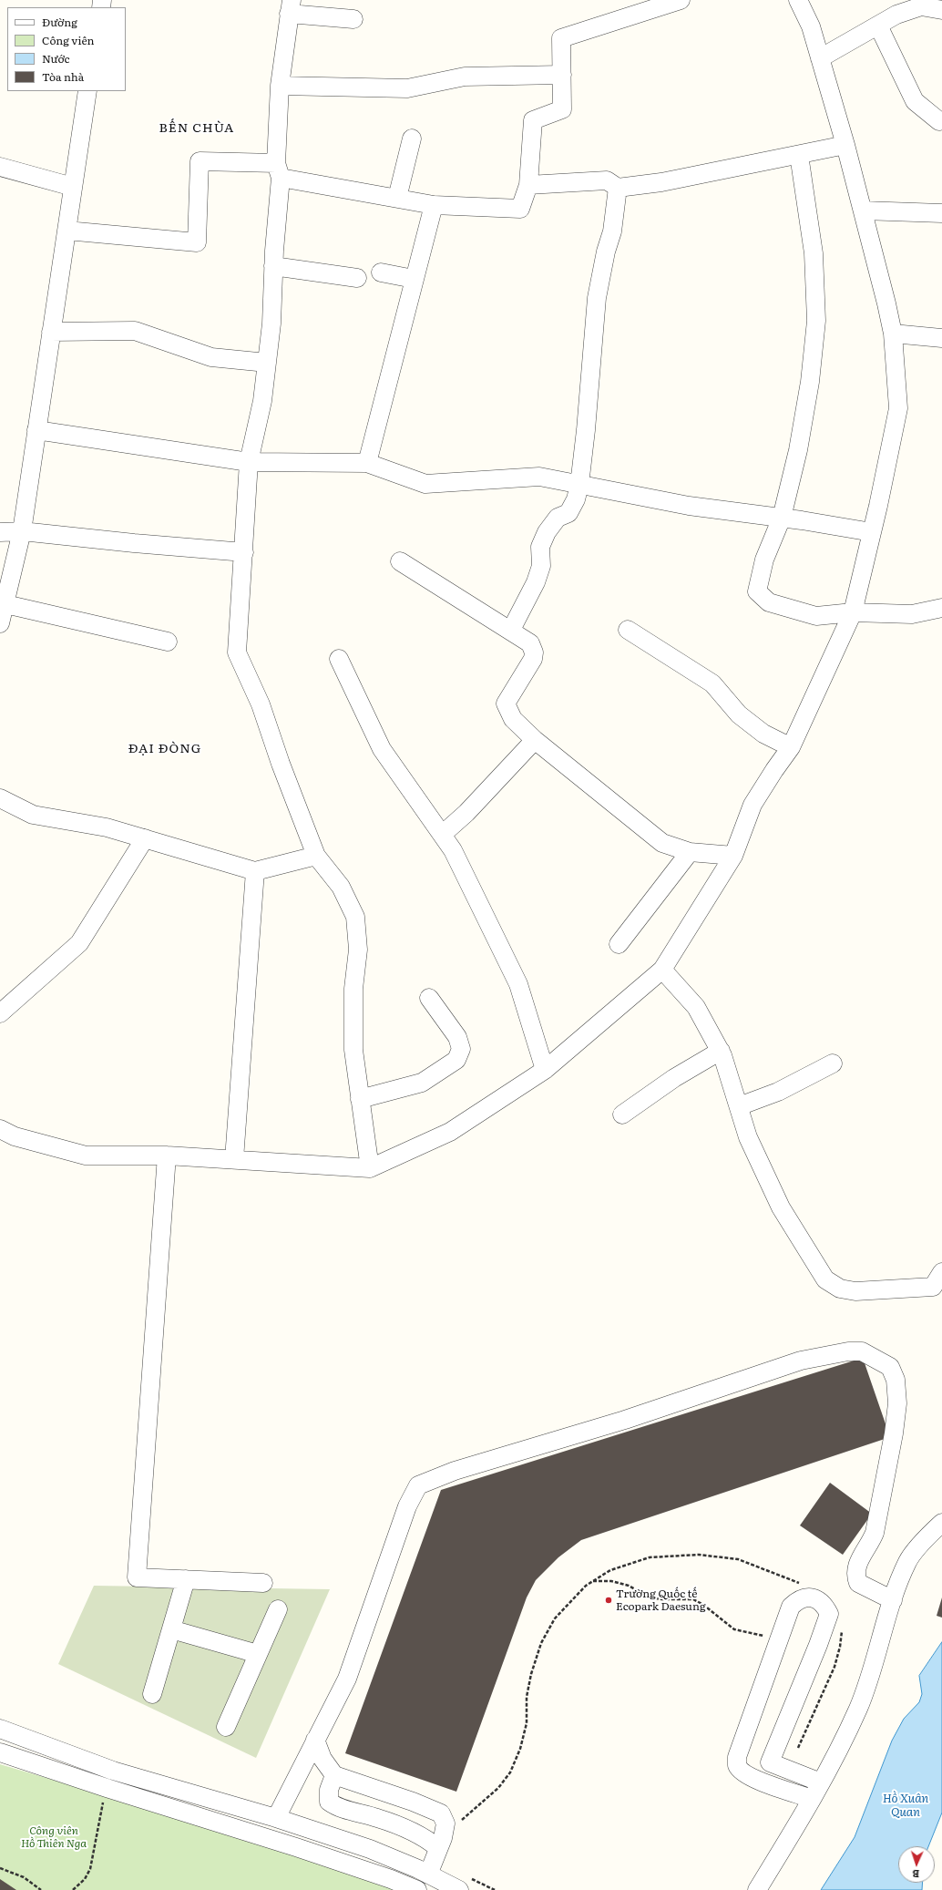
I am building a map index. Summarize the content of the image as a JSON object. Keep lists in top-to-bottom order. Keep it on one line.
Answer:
{"districts":["BẾN CHÙA","ĐẠI ĐÒNG"],"water":["Hồ Xuân Quan"],"parks":["Công viên Hồ Thiên Nga"],"places":["Trường Quốc tế Ecopark Daesung"],"legend":["Đường","Công viên","Nước","Tòa nhà"],"north":"bottom"}
